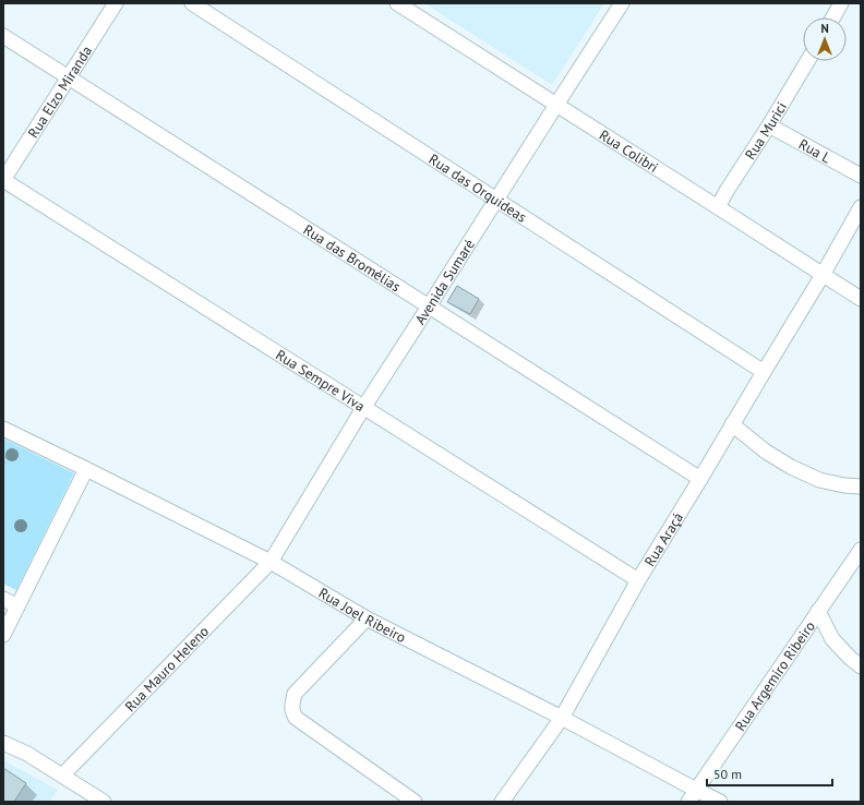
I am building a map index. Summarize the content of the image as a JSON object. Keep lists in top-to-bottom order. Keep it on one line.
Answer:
{"streets":{"street":["Rua Elzo Miranda","Rua Murici","Rua Colibri","Rua L","Rua das Orquídeas","Rua das Bromélias","Avenida Sumaré","Rua Sempre Viva","Rua Araçá","Rua Joel Ribeiro","Rua Mauro Heleno","Rua Argemiro Ribeiro"]},"crossings":[["Rua Elzo Miranda","Rua das Bromélias"],["Rua Elzo Miranda","Rua Sempre Viva"],["Rua Murici","Rua Colibri"],["Rua Murici","Rua L"],["Rua Colibri","Avenida Sumaré"],["Rua Colibri","Rua Araçá"],["Rua das Orquídeas","Avenida Sumaré"],["Rua das Orquídeas","Rua Araçá"],["Rua das Bromélias","Avenida Sumaré"],["Rua das Bromélias","Rua Araçá"],["Avenida Sumaré","Rua Sempre Viva"],["Avenida Sumaré","Rua Joel Ribeiro"],["Avenida Sumaré","Rua Mauro Heleno"],["Rua Sempre Viva","Rua Araçá"],["Rua Araçá","Rua Joel Ribeiro"],["Rua Joel Ribeiro","Rua Mauro Heleno"],["Rua Joel Ribeiro","Rua Argemiro Ribeiro"]],"scale_bar":"50 m","north":"top"}
